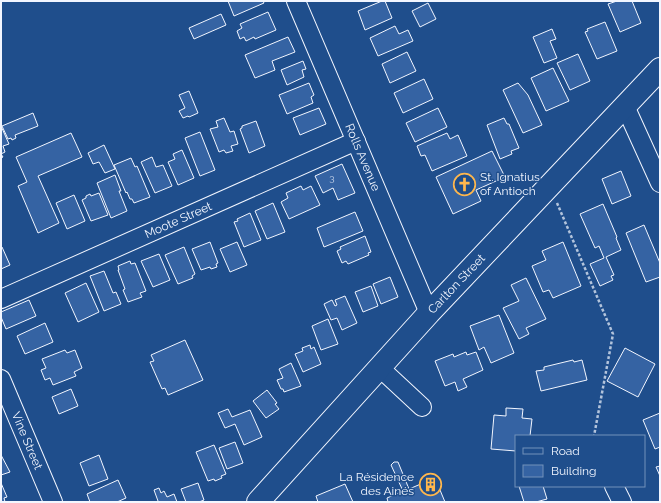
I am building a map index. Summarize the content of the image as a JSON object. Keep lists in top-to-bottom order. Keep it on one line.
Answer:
{"streets":{"main road":["Carlton Street"],"street":["Rolls Avenue","Moote Street","Vine Street"]},"crossings":[["Rolls Avenue","Moote Street"],["Rolls Avenue","Carlton Street"]],"places":{"church":["St. Ignatius of Antioch"],"building":["La Résidence des Ainés"]},"house_numbers":["3"],"legend":["Road","Building"]}
